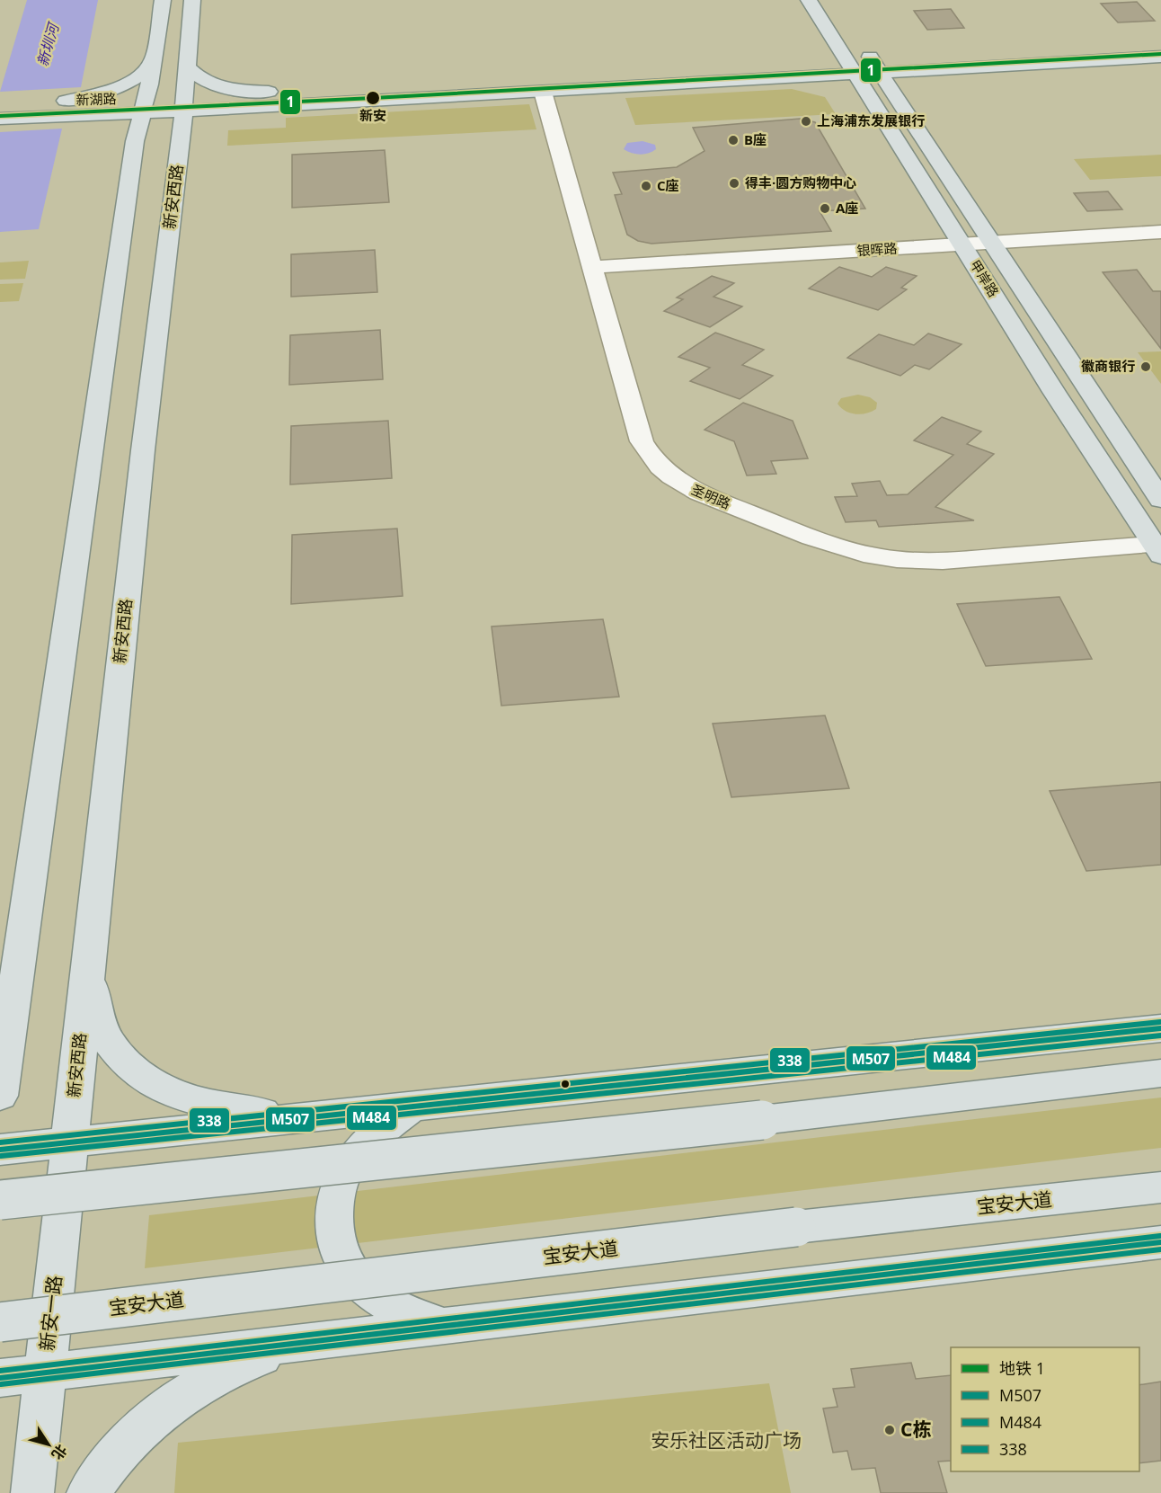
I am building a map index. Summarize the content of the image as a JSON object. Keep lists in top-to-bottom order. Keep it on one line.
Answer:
{"streets":{"main road":["新湖路","新安西路","甲岸路","宝安大道","新安一路"],"street":["银晖路","圣明路"]},"crossings":[["新湖路","新安西路"],["新湖路","甲岸路"],["新湖路","圣明路"],["新安西路","新安一路"],["银晖路","甲岸路"],["银晖路","圣明路"],["甲岸路","圣明路"]],"water":["新圳河"],"parks":["安乐社区活动广场"],"places":["新安","上海浦东发展银行","B座","得丰·圆方购物中心","C座","A座","徽商银行","C栋"],"lines":["metro line 1","transit line 338","transit line M507","transit line M484"],"legend":["地铁 1","M507","M484","338"],"north":"bottom right"}
